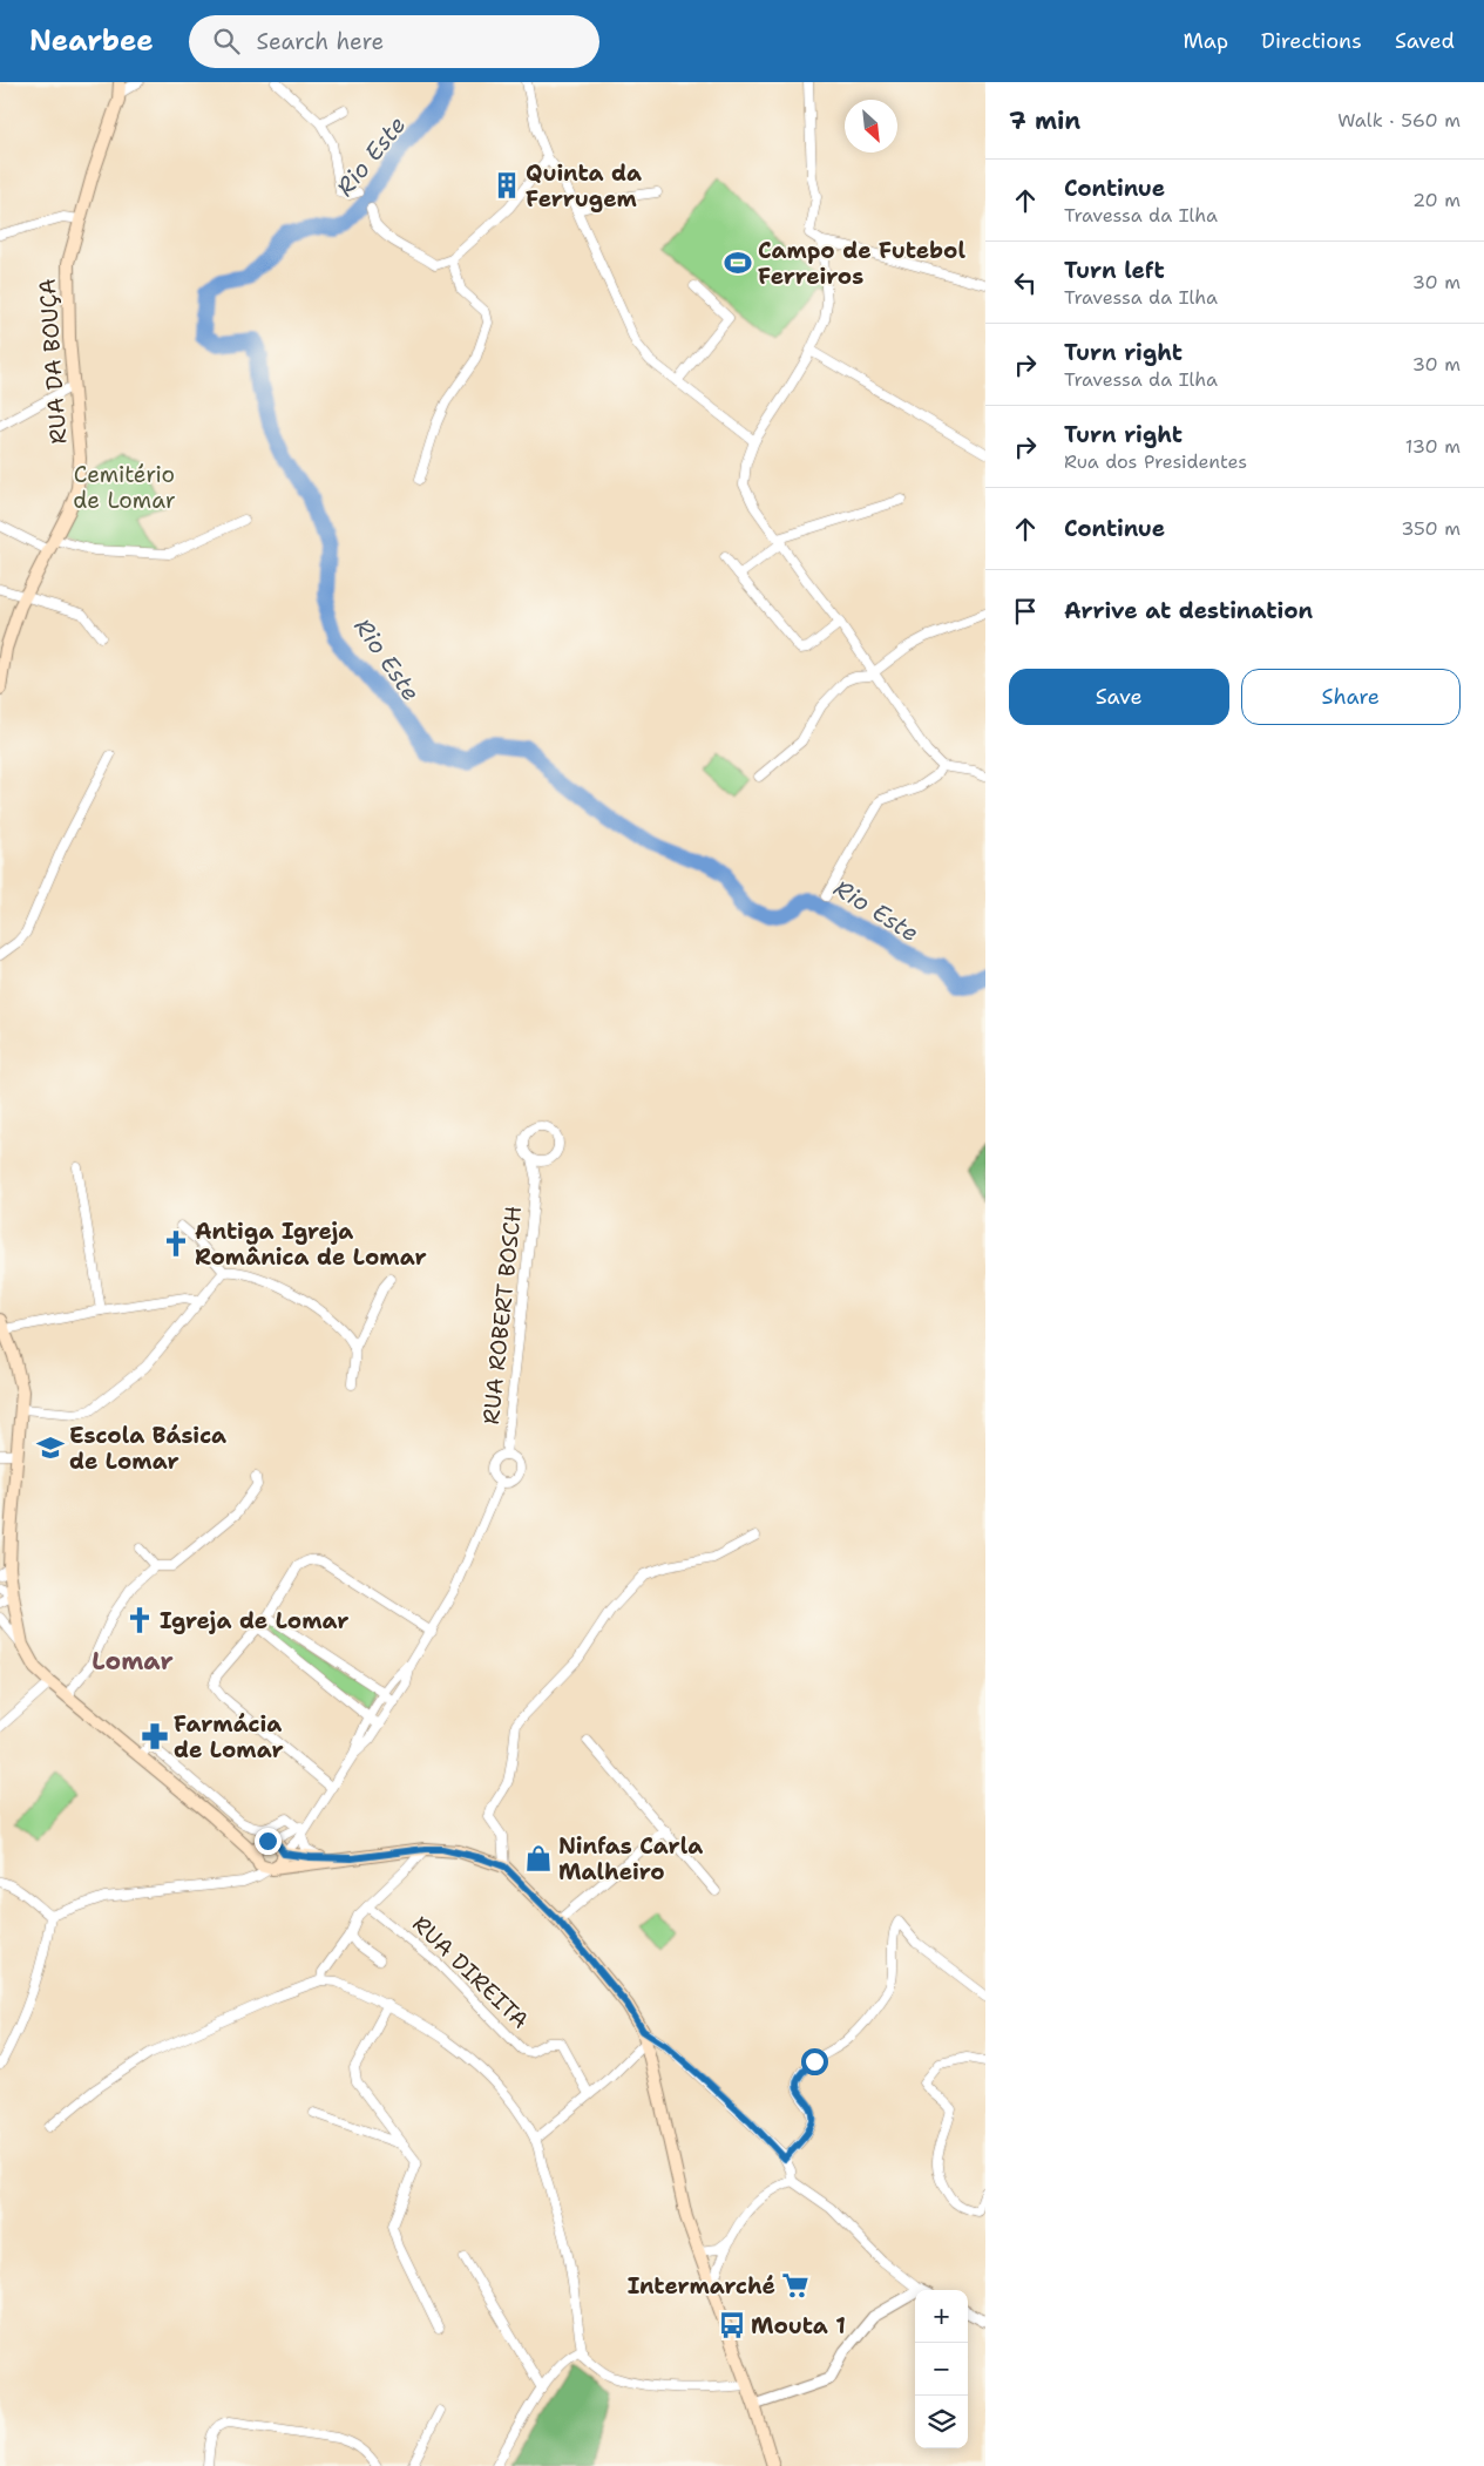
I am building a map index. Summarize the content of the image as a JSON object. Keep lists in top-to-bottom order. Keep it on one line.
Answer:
{"streets":{"main road":["RUA DA BOUÇA"],"street":["RUA ROBERT BOSCH","RUA DIREITA"]},"districts":["Lomar"],"water":["Rio Este"],"parks":["Cemitério de Lomar"],"places":{"building":["Quinta da Ferrugem"],"sports":["Campo de Futebol Ferreiros"],"church":["Antiga Igreja Românica de Lomar","Igreja de Lomar"],"school or university":["Escola Básica de Lomar"],"pharmacy":["Farmácia de Lomar"],"shop":["Ninfas Carla Malheiro"],"supermarket":["Intermarché"],"bus stop":["Mouta 1"]},"north":"bottom right","page":{"header":"Nearbee","search":"Search here","nav":["Map","Directions","Saved"],"heading":["7 min","Walk · 560 m"],"list":[["Continue","Travessa da Ilha","20 m"],["Turn left","Travessa da Ilha","30 m"],["Turn right","Travessa da Ilha","30 m"],["Turn right","Rua dos Presidentes","130 m"],["Continue","350 m"],"Arrive at destination"],"buttons":["Save","Share"],"map_buttons":["+","−"]}}
